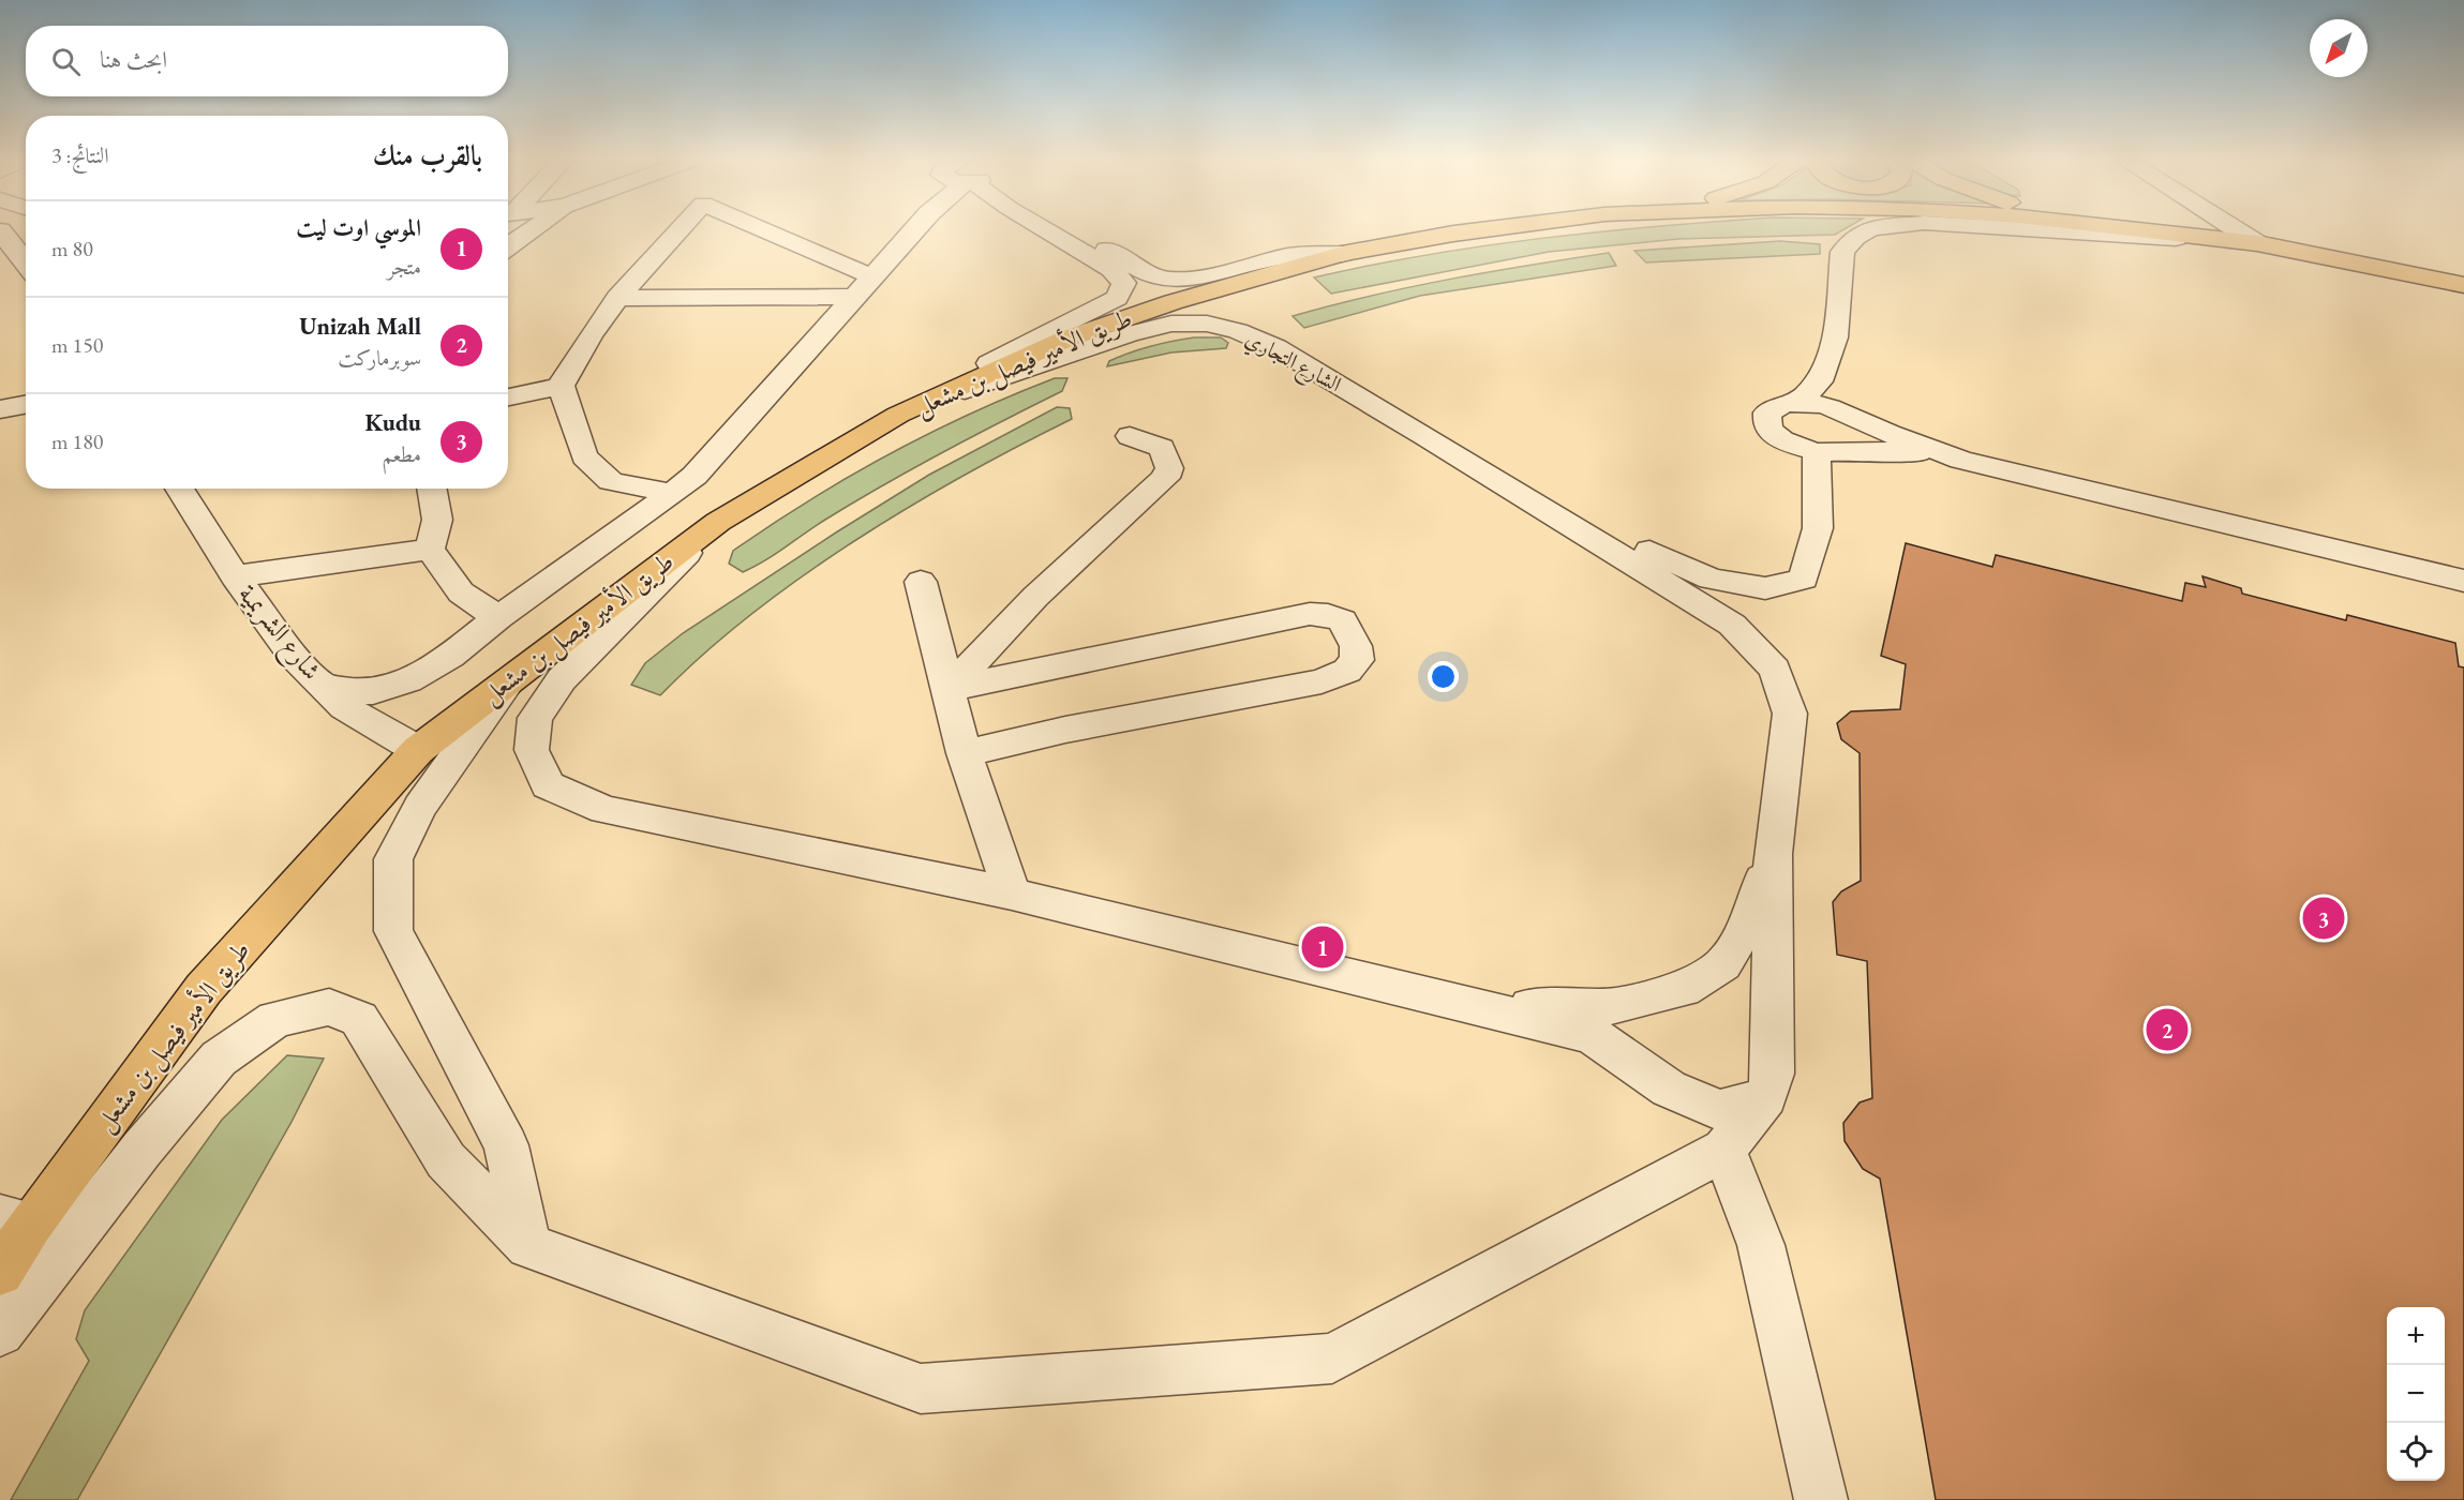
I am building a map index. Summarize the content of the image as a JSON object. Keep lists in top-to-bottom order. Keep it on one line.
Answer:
{"streets":{"highway":["طريق الأمير فيصل بن مشعل"],"street":["الشارع التجاري","شارع الشريمية"]},"crossings":[["الشارع التجاري","طريق الأمير فيصل بن مشعل"],["طريق الأمير فيصل بن مشعل","شارع الشريمية"]],"north":"bottom left","page":{"search":"ابحث هنا","heading":["بالقرب منك","النتائج: 3"],"list":[{"mark":"1","name":"الموسي اوت ليت","note":"متجر","value":"80 m"},{"mark":"2","name":"Unizah Mall","note":"سوبرماركت","value":"150 m"},{"mark":"3","name":"Kudu","note":"مطعم","value":"180 m"}],"pins":["3","1","2"],"map_buttons":["+","−"]}}
